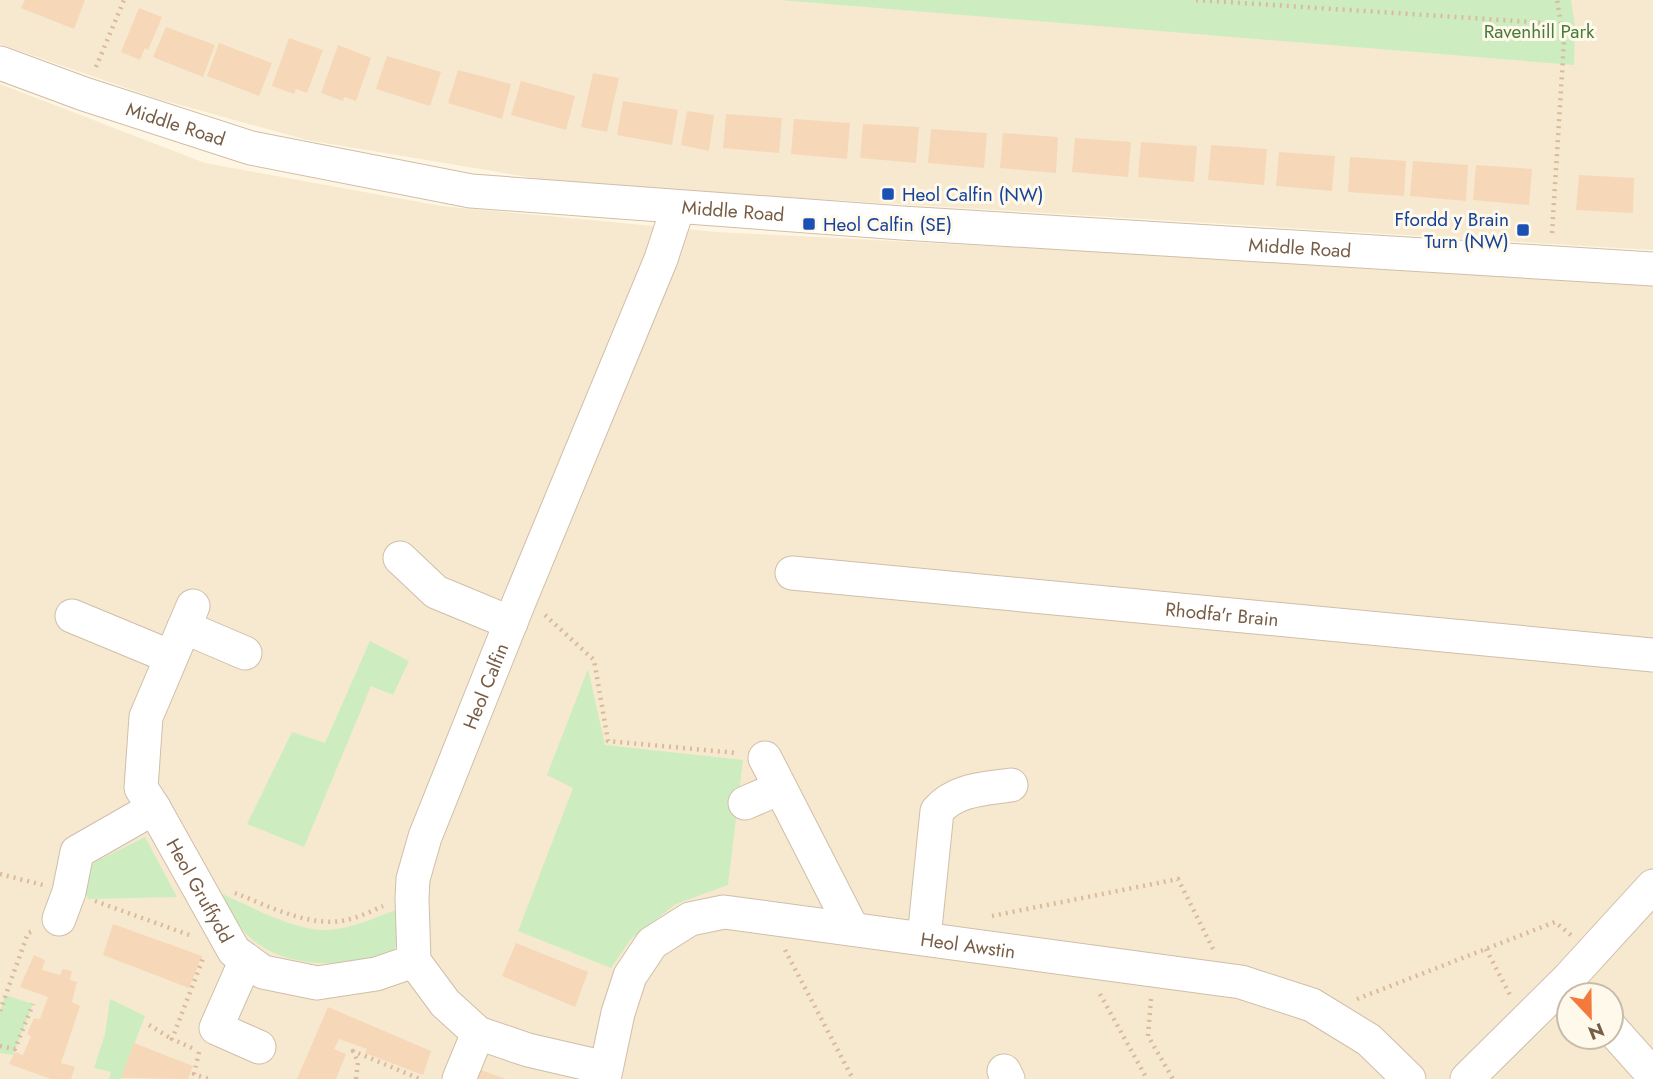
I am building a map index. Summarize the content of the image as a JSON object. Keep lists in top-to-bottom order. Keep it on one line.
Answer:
{"streets":{"street":["Middle Road","Rhodfa'r Brain","Heol Calfin","Heol Gruffydd","Heol Awstin"]},"crossings":[["Middle Road","Heol Calfin"],["Heol Calfin","Heol Gruffydd"]],"parks":["Ravenhill Park"],"places":{"transit":["Heol Calfin (NW)","Heol Calfin (SE)","Ffordd y Brain Turn (NW)"]},"north":"bottom"}
